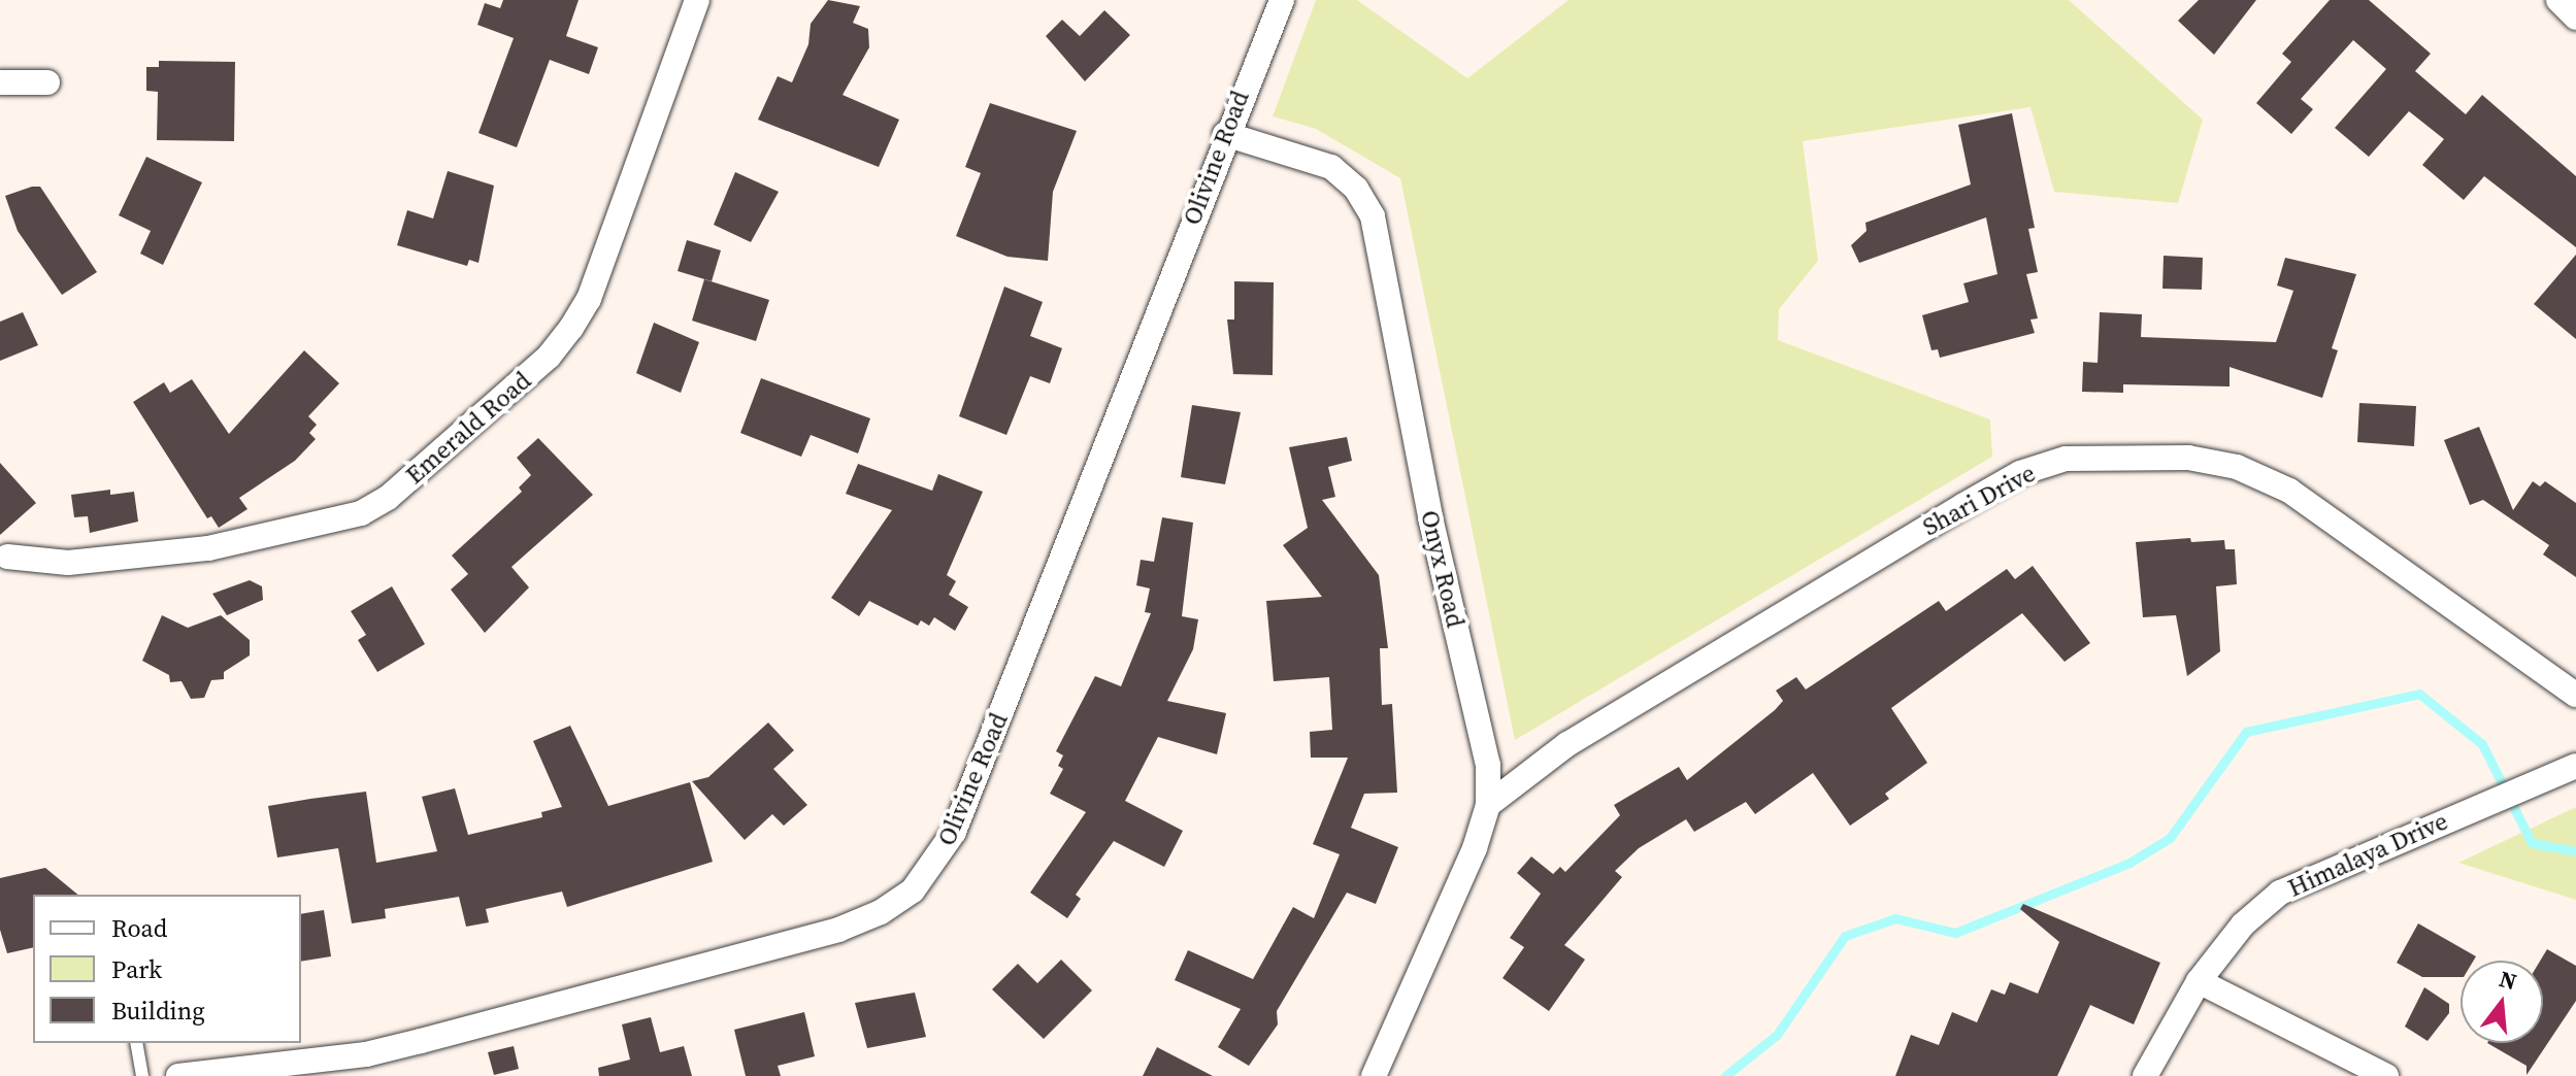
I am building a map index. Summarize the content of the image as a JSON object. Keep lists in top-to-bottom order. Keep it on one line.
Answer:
{"streets":{"street":["Olivine Road","Emerald Road","Shari Drive","Onyx Road","Himalaya Drive"]},"crossings":[["Olivine Road","Onyx Road"],["Shari Drive","Onyx Road"]],"legend":["Road","Park","Building"],"north":"top"}
